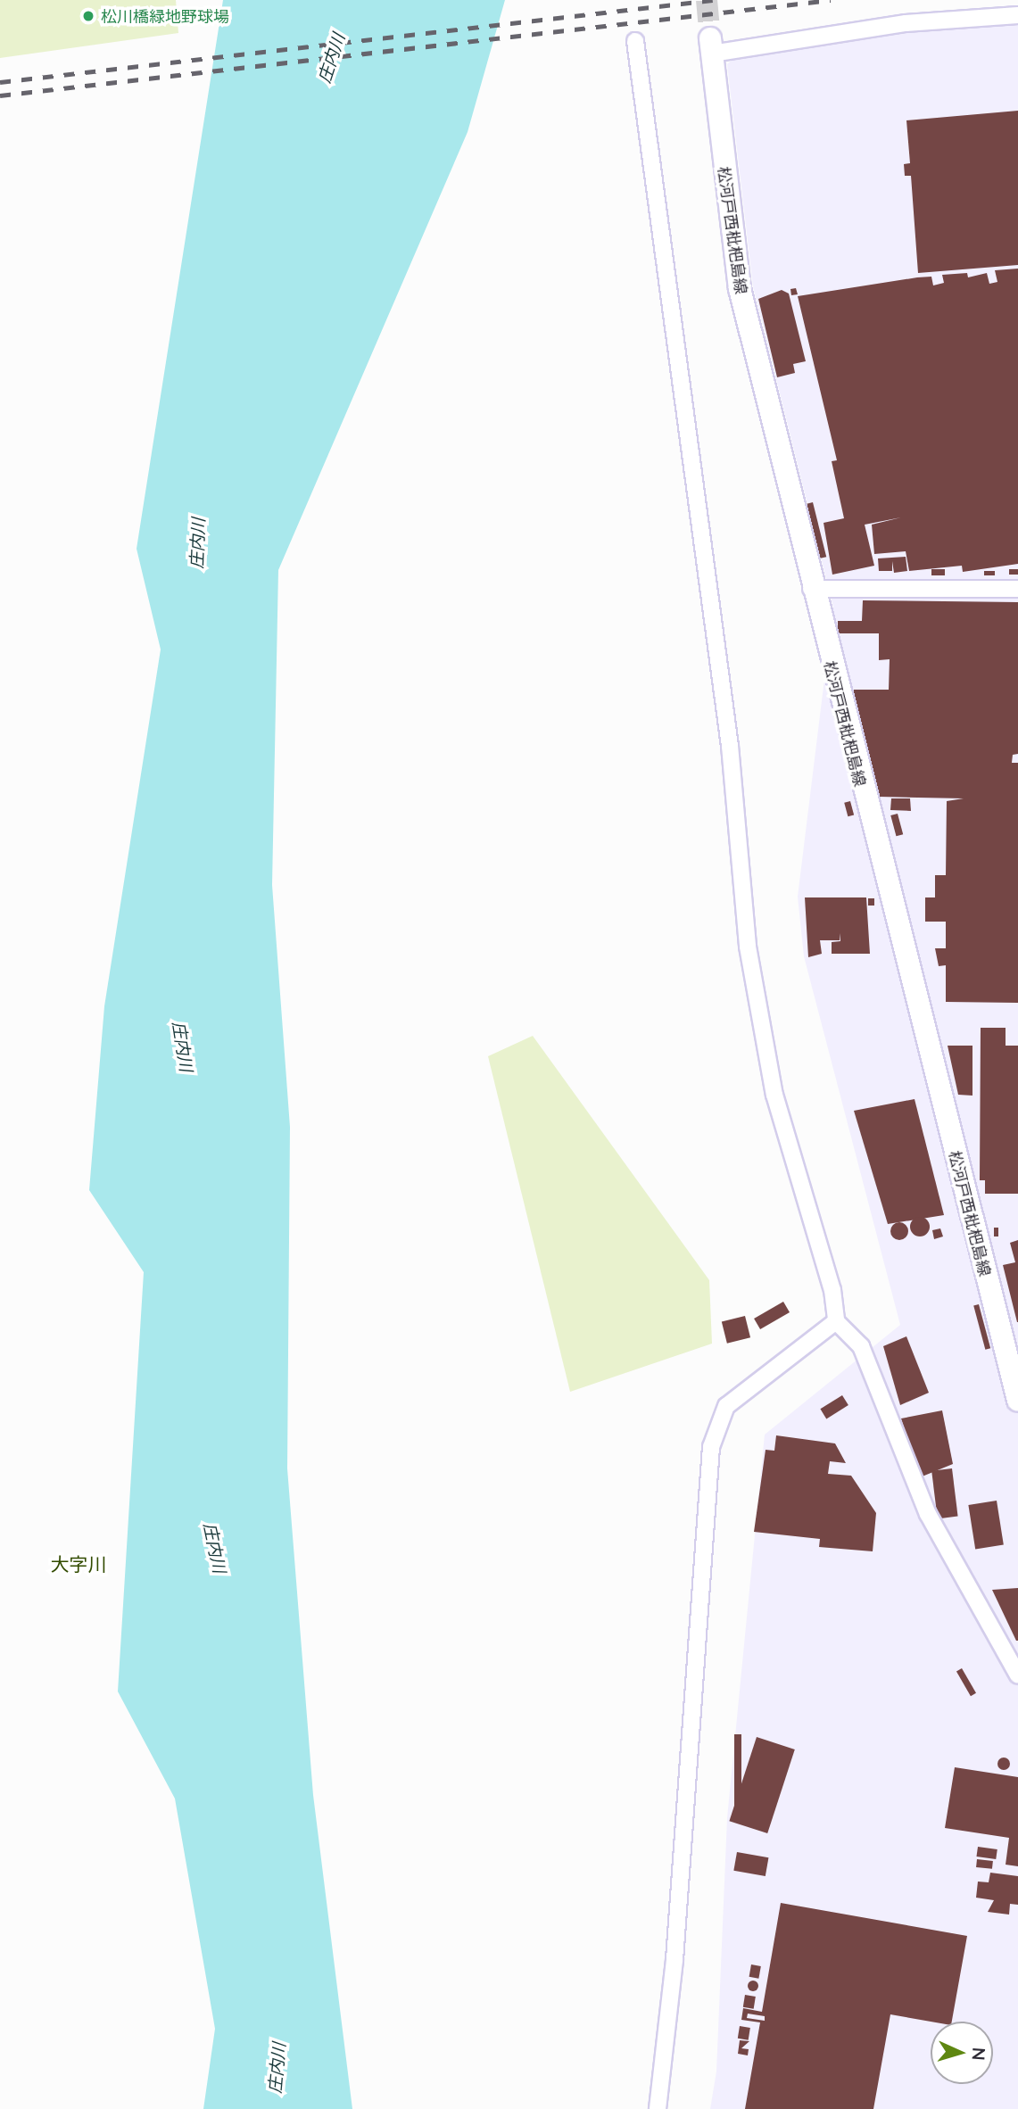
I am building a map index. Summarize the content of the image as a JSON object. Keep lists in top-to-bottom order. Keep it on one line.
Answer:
{"streets":{"main road":["松河戸西枇杷島線"]},"districts":["大字川"],"water":["庄内川"],"places":["松川橋緑地野球場"],"north":"right"}
